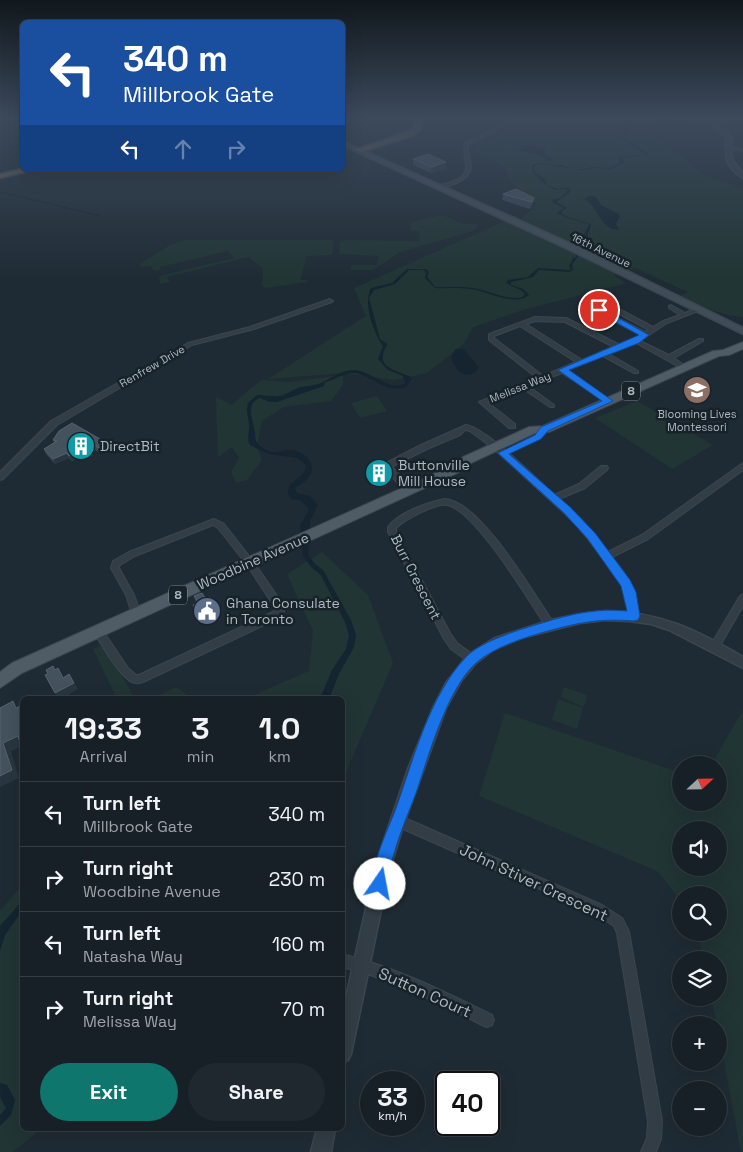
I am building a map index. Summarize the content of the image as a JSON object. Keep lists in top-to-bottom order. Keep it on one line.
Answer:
{"streets":{"main road":["16th Avenue","8","Woodbine Avenue"],"street":["Renfrew Drive","Melissa Way","Burr Crescent","John Stiver Crescent","Sutton Court"]},"crossings":[["16th Avenue","Melissa Way"],["16th Avenue","Woodbine Avenue"]],"places":{"school or university":["Blooming Lives Montessori"],"building":["DirectBit","Buttonville Mill House"],"public building":["Ghana Consulate in Toronto"]},"north":"right","page":{"turn":["340 m","Millbrook Gate"],"eta":["19:33","Arrival","3","min","1.0","km"],"map_buttons":["+","−"],"list":[{"name":"Turn left","note":"Millbrook Gate","value":"340 m"},{"name":"Turn right","note":"Woodbine Avenue","value":"230 m"},{"name":"Turn left","note":"Natasha Way","value":"160 m"},{"name":"Turn right","note":"Melissa Way","value":"70 m"}],"buttons":["Exit","Share"],"speed":"33 km/h","limit":"40"}}
